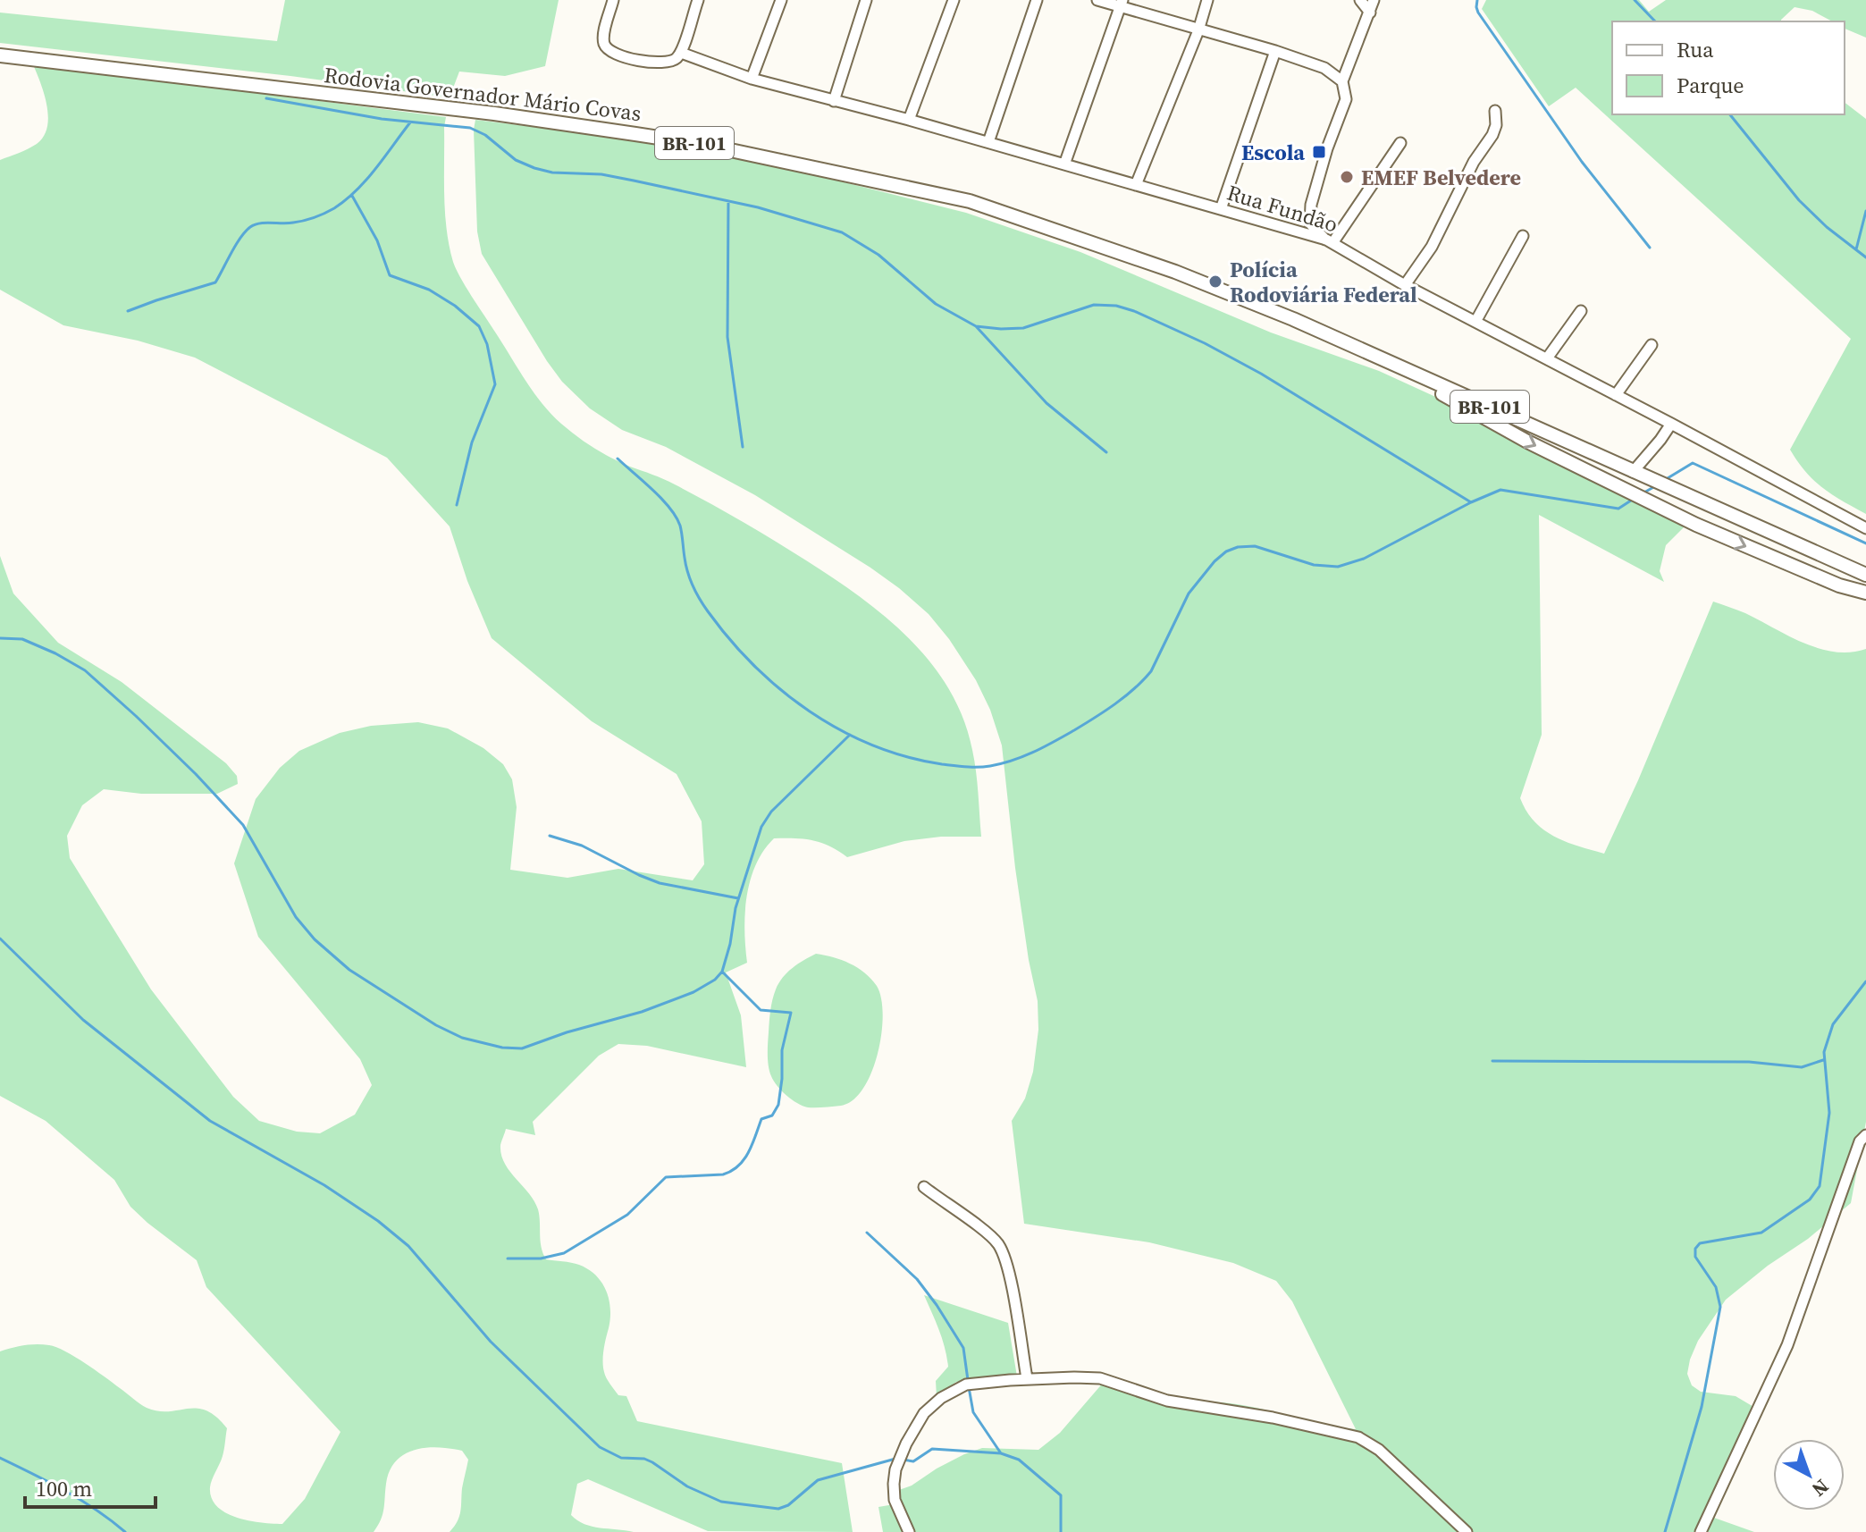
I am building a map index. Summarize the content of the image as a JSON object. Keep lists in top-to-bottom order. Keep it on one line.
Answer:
{"streets":{"main road":["Rodovia Governador Mário Covas","BR-101"],"street":["Rua Fundão"]},"places":{"transit":["Escola"],"other":["EMEF Belvedere","Polícia Rodoviária Federal"]},"legend":["Rua","Parque"],"scale_bar":"100 m","north":"bottom right"}
